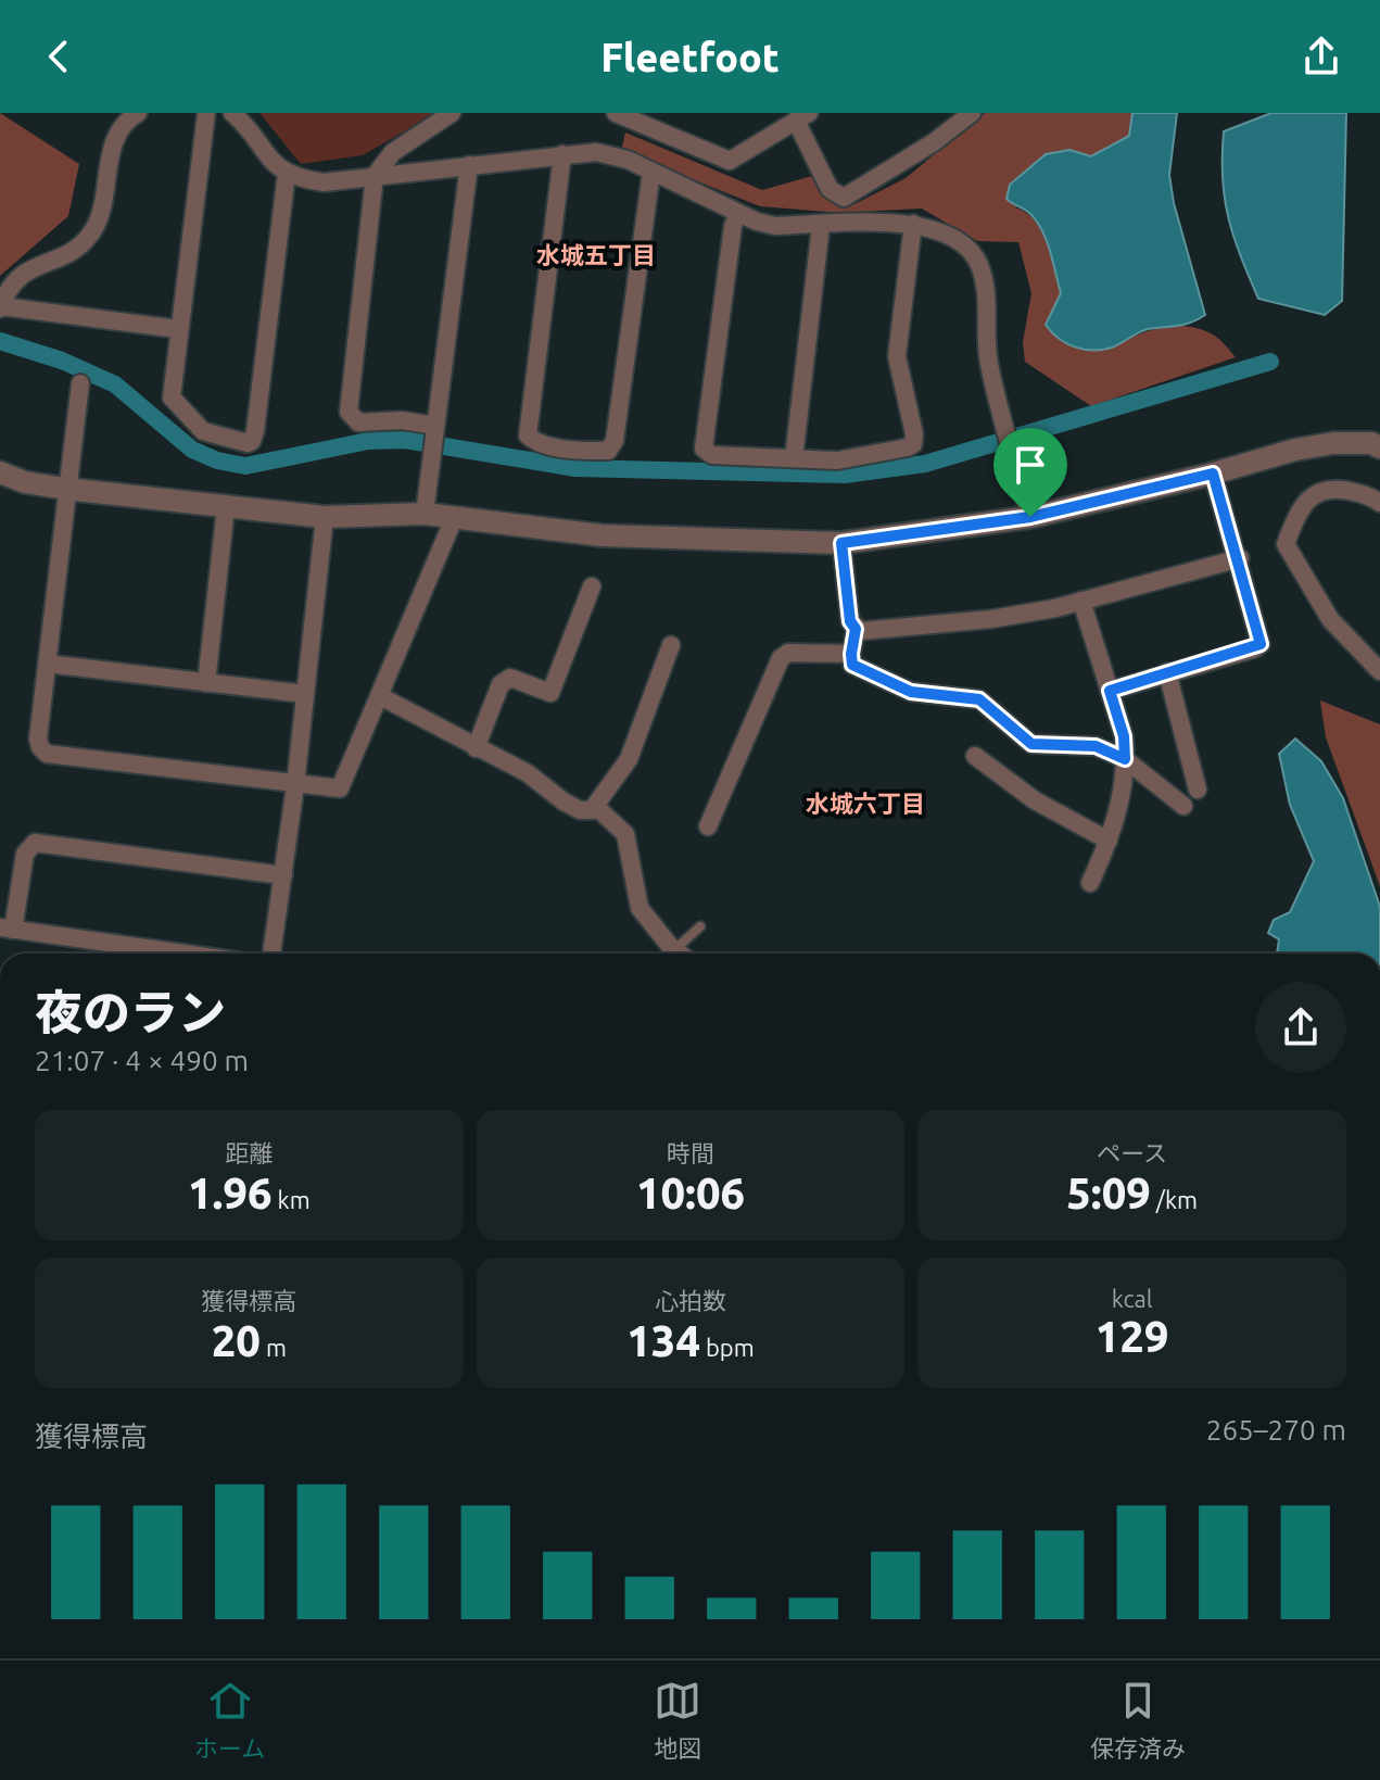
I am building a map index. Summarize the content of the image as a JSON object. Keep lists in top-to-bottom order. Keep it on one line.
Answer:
{"districts":["水城五丁目","水城六丁目"],"page":{"header":"Fleetfoot","heading":["夜のラン","21:07 · 4 × 490 m"],"stats":[["距離","1.96 km"],["時間","10:06"],["ペース","5:09 /km"],["獲得標高","20 m"],["心拍数","134 bpm"],["kcal","129"]],"chart":["獲得標高","265–270 m"],"tabs":["ホーム","地図","保存済み"]}}
